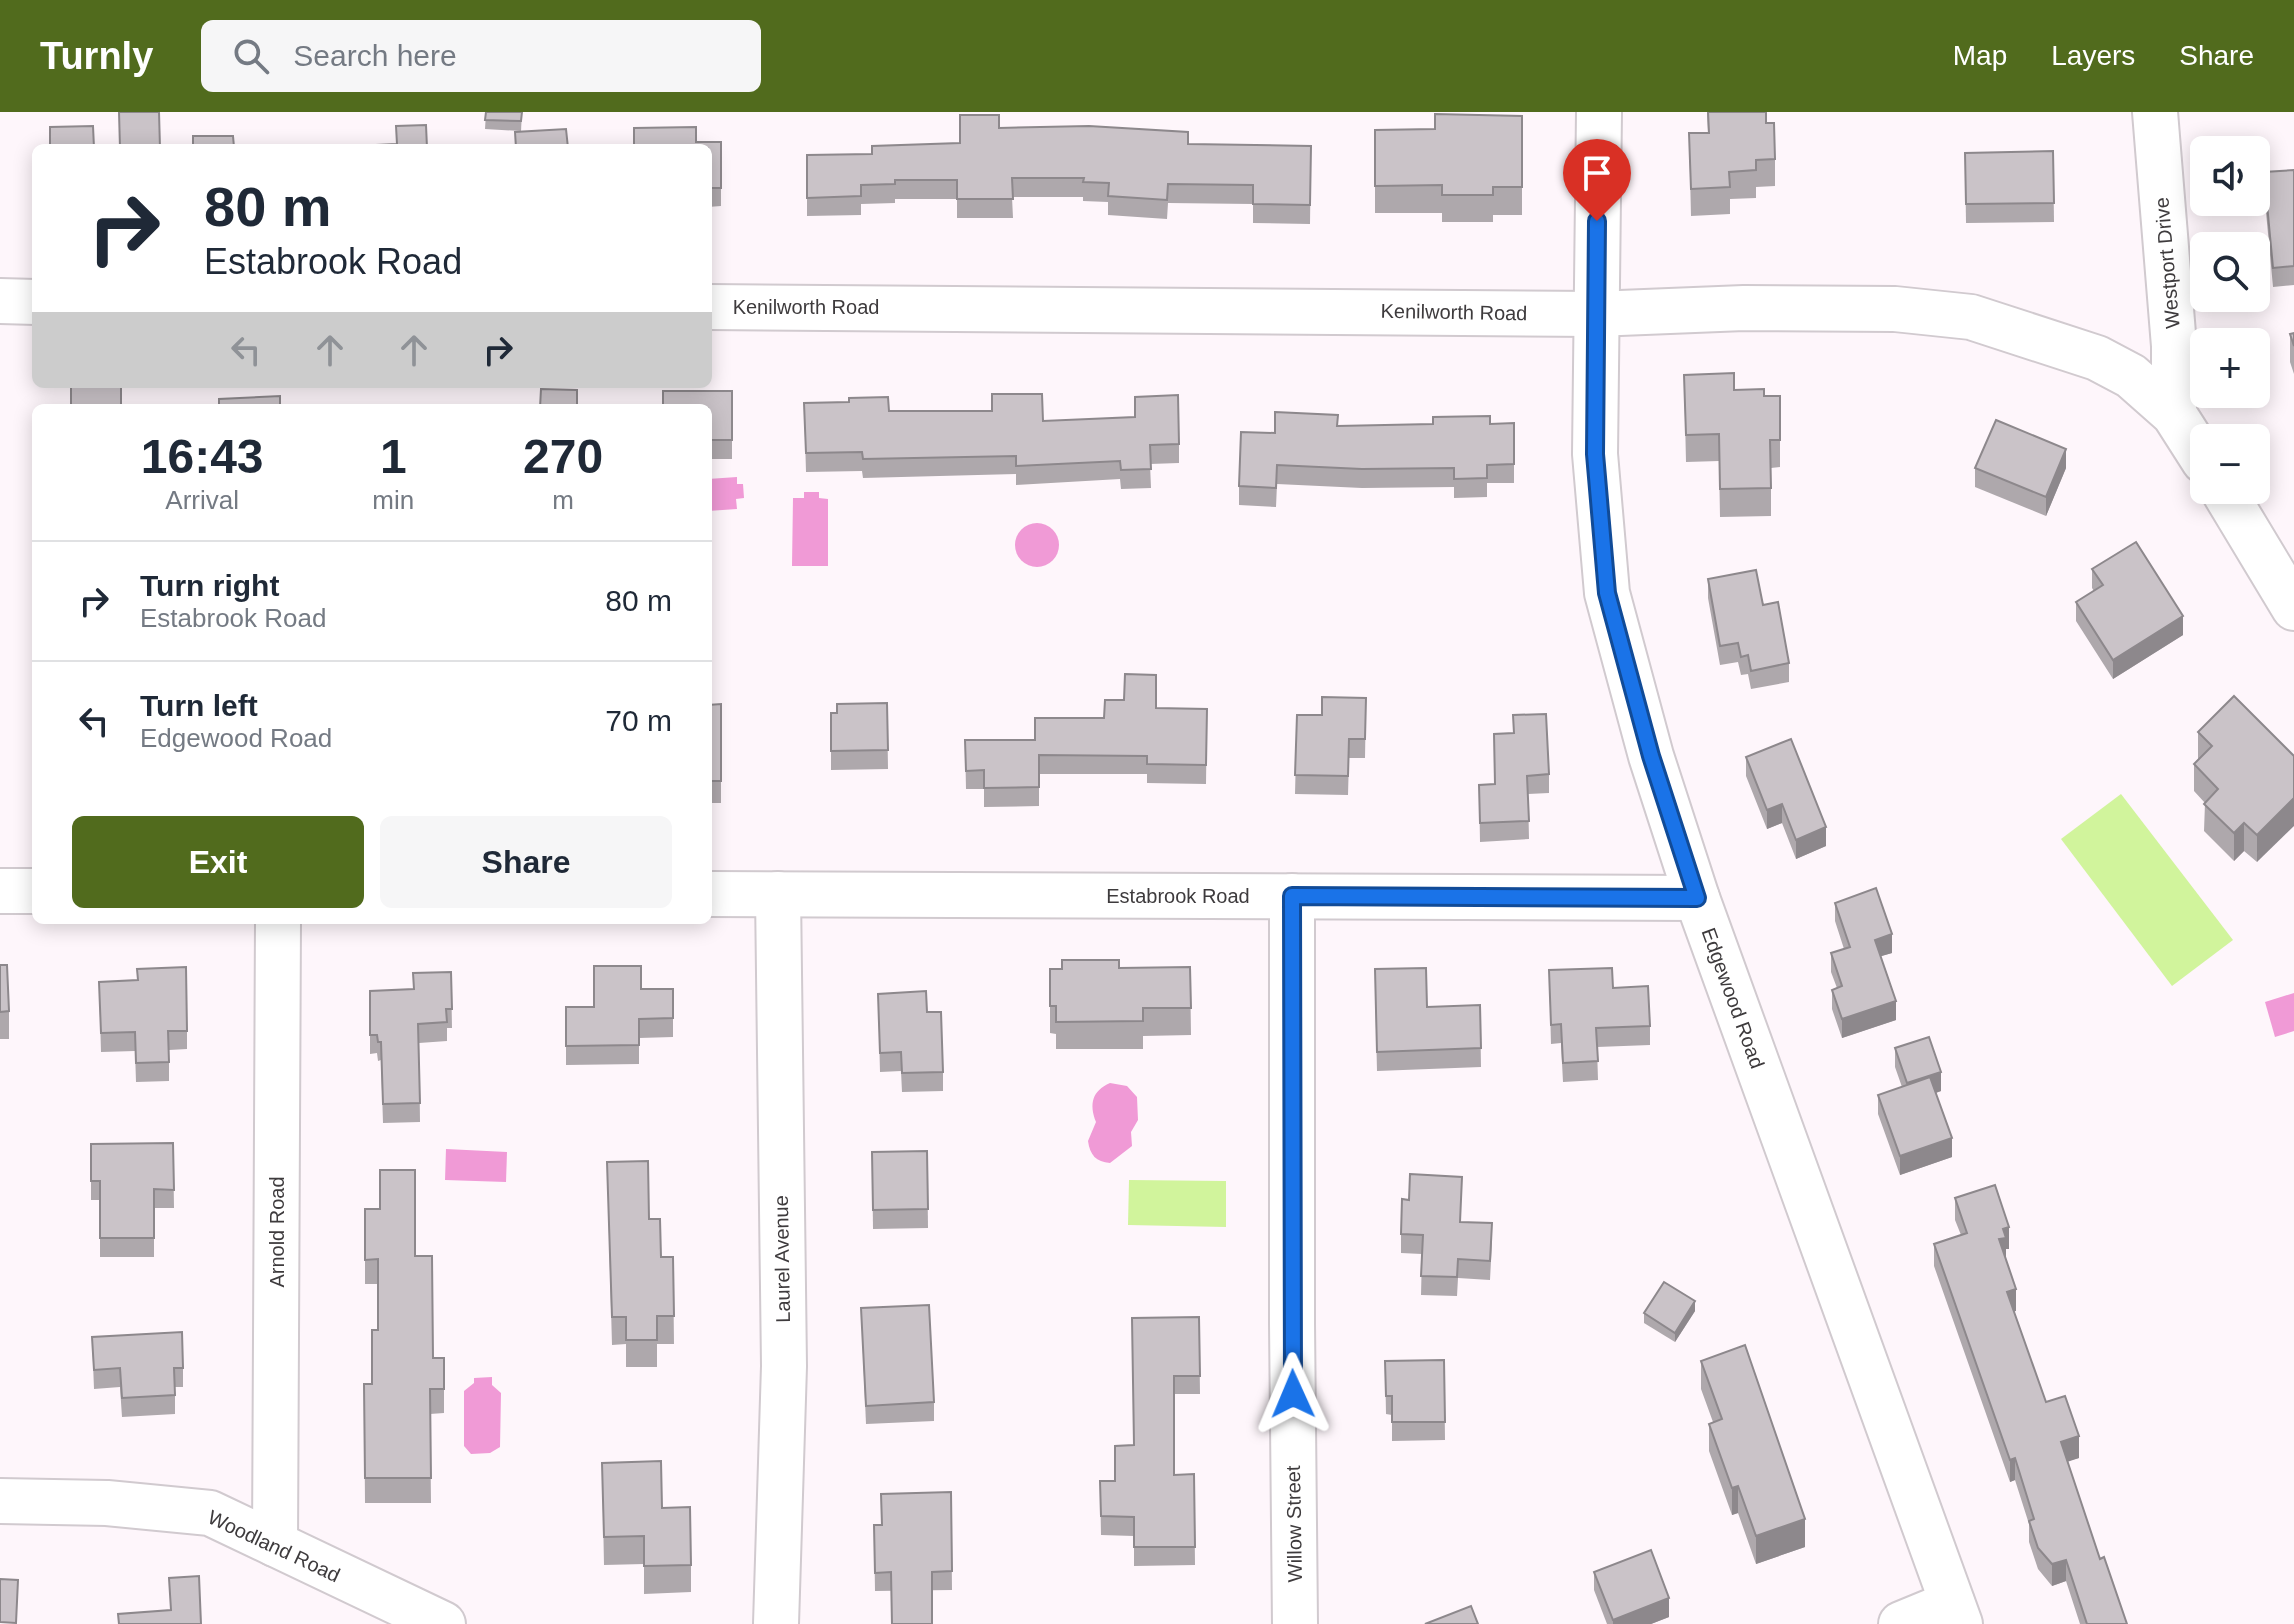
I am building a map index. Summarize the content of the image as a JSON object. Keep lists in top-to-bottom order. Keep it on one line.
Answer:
{"streets":{"street":["Westport Drive","Kenilworth Road","Estabrook Road","Edgewood Road","Arnold Road","Laurel Avenue","Willow Street","Woodland Road"]},"crossings":[["Westport Drive","Kenilworth Road"],["Kenilworth Road","Edgewood Road"],["Estabrook Road","Edgewood Road"],["Estabrook Road","Laurel Avenue"],["Estabrook Road","Willow Street"],["Arnold Road","Woodland Road"]],"page":{"header":"Turnly","search":"Search here","nav":["Map","Layers","Share"],"map_buttons":["+","−"],"turn":["80 m","Estabrook Road"],"eta":["16:43","Arrival","1","min","270","m"],"list":[{"name":"Turn right","note":"Estabrook Road","value":"80 m"},{"name":"Turn left","note":"Edgewood Road","value":"70 m"}],"buttons":["Exit","Share"]}}
